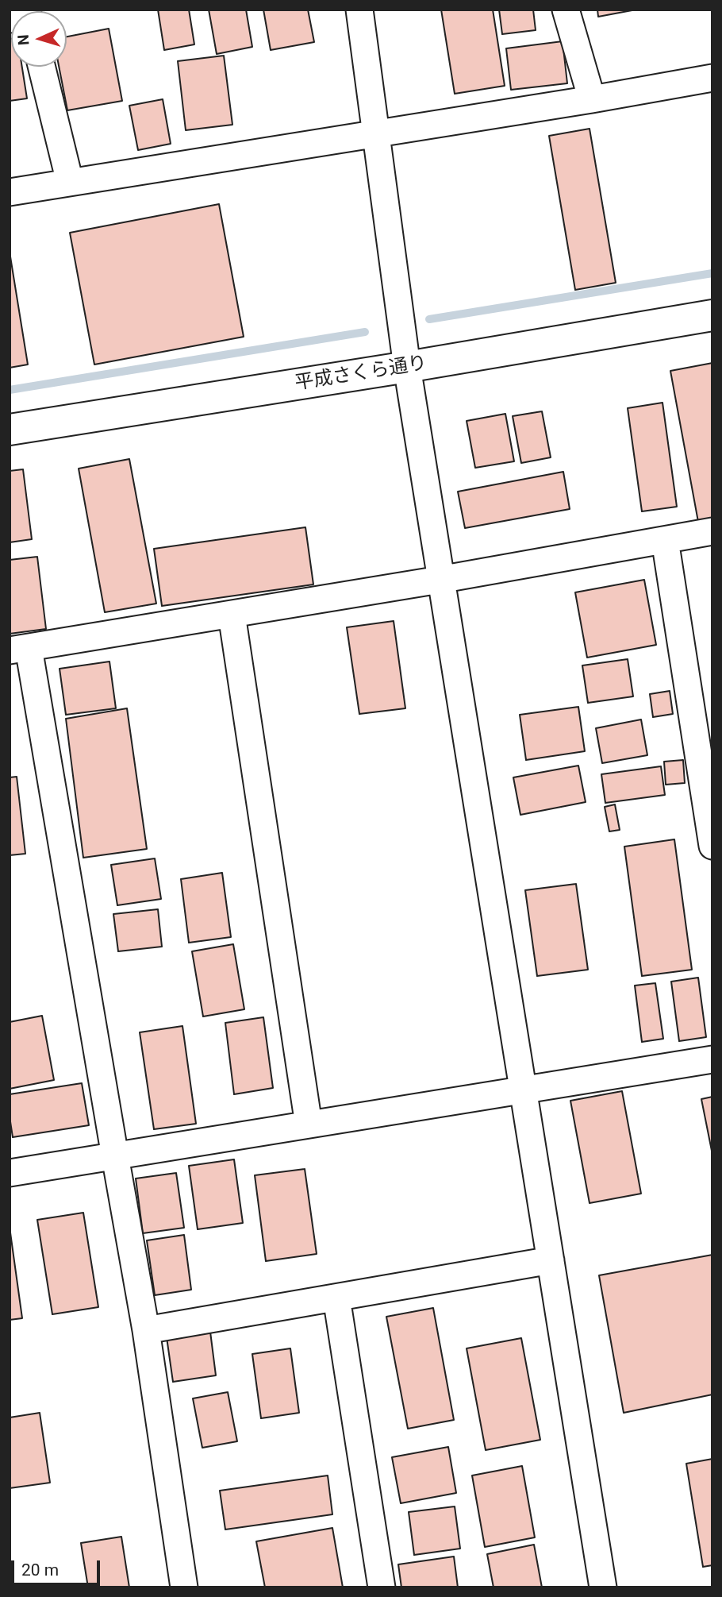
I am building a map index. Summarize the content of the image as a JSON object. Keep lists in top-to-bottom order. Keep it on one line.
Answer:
{"streets":{"street":["平成さくら通り"]},"scale_bar":"20 m","north":"left"}
